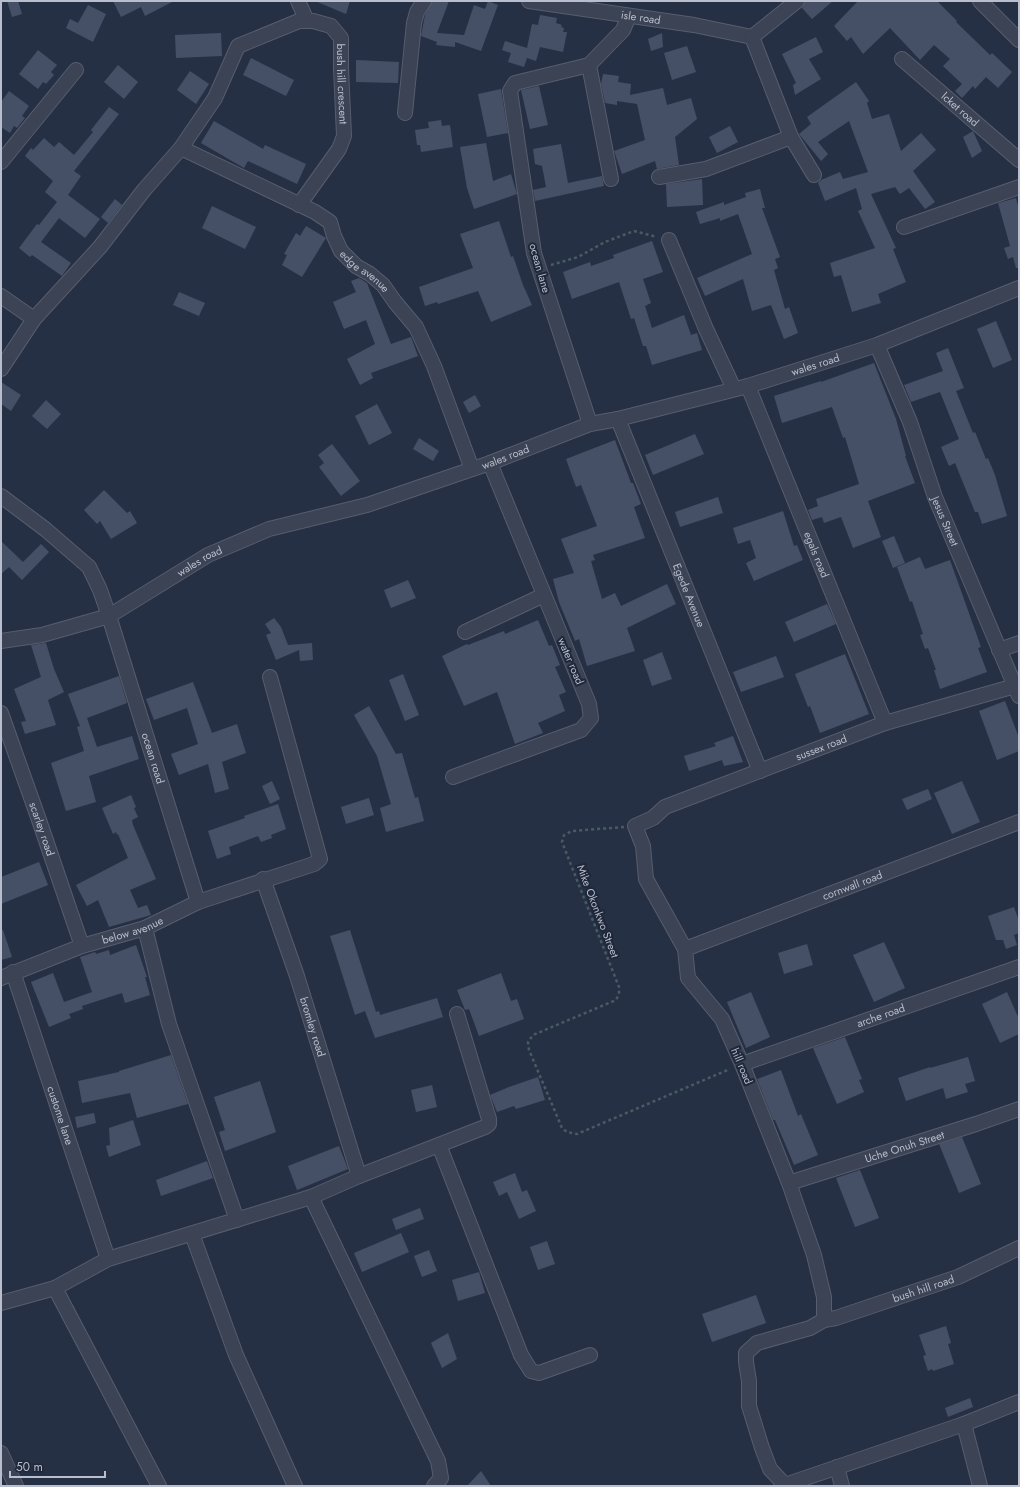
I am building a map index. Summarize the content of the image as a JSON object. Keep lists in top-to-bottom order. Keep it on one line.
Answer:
{"streets":{"street":["isle road","bush hill crescent","lcket road","ocean lane","edge avenue","wales road","Jesus Street","egals road","Egede Avenue","water road","sussex road","ocean road","scarley road","cornwall road","below avenue","arche road","bromley road","hill road","custome lane","Uche Onuh Street","bush hill road"],"path":["Mike Okonkwo Street"]},"crossings":[["bush hill crescent","edge avenue"],["ocean lane","wales road"],["edge avenue","wales road"],["wales road","Jesus Street"],["wales road","egals road"],["wales road","Egede Avenue"],["wales road","water road"],["wales road","ocean road"],["Jesus Street","sussex road"],["egals road","sussex road"],["Egede Avenue","sussex road"],["sussex road","Mike Okonkwo Street"],["sussex road","hill road"],["ocean road","below avenue"],["scarley road","below avenue"],["cornwall road","hill road"],["Mike Okonkwo Street","arche road"],["Mike Okonkwo Street","hill road"],["below avenue","bromley road"],["below avenue","custome lane"],["arche road","hill road"],["hill road","Uche Onuh Street"],["hill road","bush hill road"]],"scale_bar":"50 m"}
